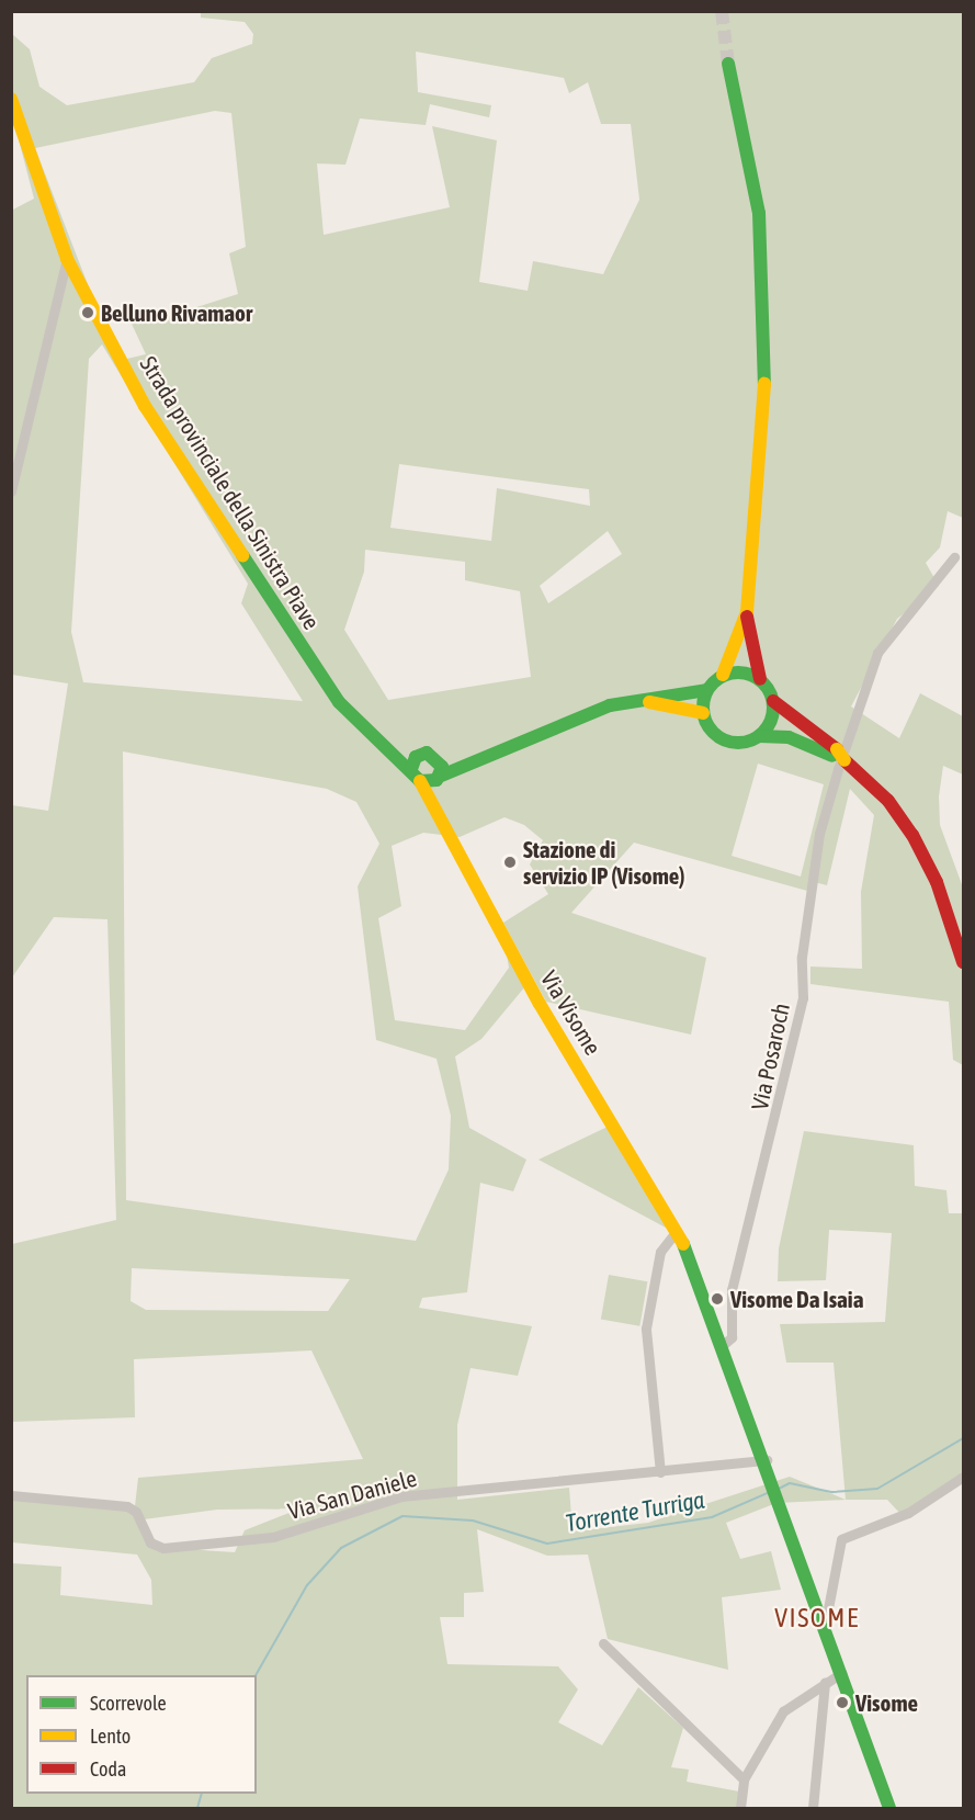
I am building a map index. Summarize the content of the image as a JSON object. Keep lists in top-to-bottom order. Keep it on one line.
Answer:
{"streets":{"street":["Strada provinciale della Sinistra Piave","Via Visome","Via Posaroch","Via San Daniele"]},"crossings":[["Strada provinciale della Sinistra Piave","Via Visome"],["Via Visome","Via Posaroch"],["Via Visome","Via San Daniele"]],"districts":["VISOME"],"water":["Torrente Turriga"],"places":["Belluno Rivamaor","Stazione di servizio IP (Visome)","Visome Da Isaia","Visome"],"legend":["Scorrevole","Lento","Coda"]}
